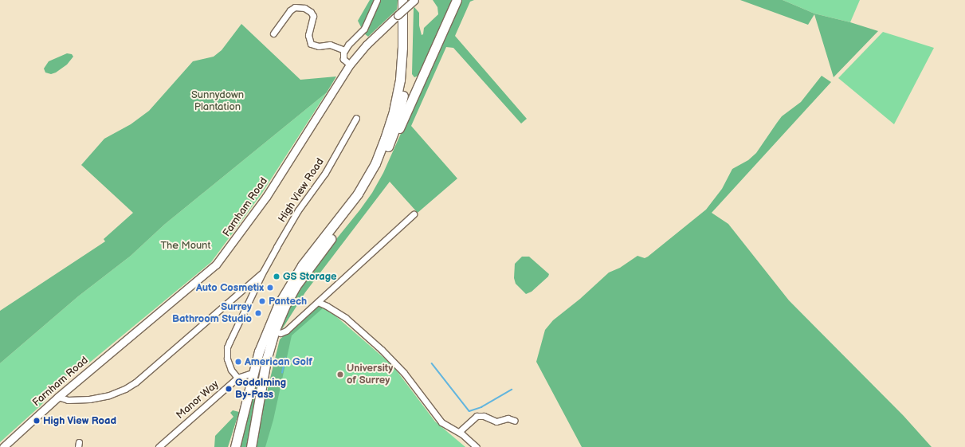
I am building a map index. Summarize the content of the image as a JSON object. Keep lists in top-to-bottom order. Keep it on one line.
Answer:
{"streets":{"main road":["Farnham Road"],"street":["High View Road","Manor Way"]},"crossings":[["High View Road","Farnham Road"],["High View Road","Manor Way"]],"parks":["Sunnydown Plantation","The Mount"],"places":["GS Storage","Auto Cosmetix","Pantech","Surrey Bathroom Studio","American Golf","University of Surrey","Godalming By-Pass","High View Road"]}
